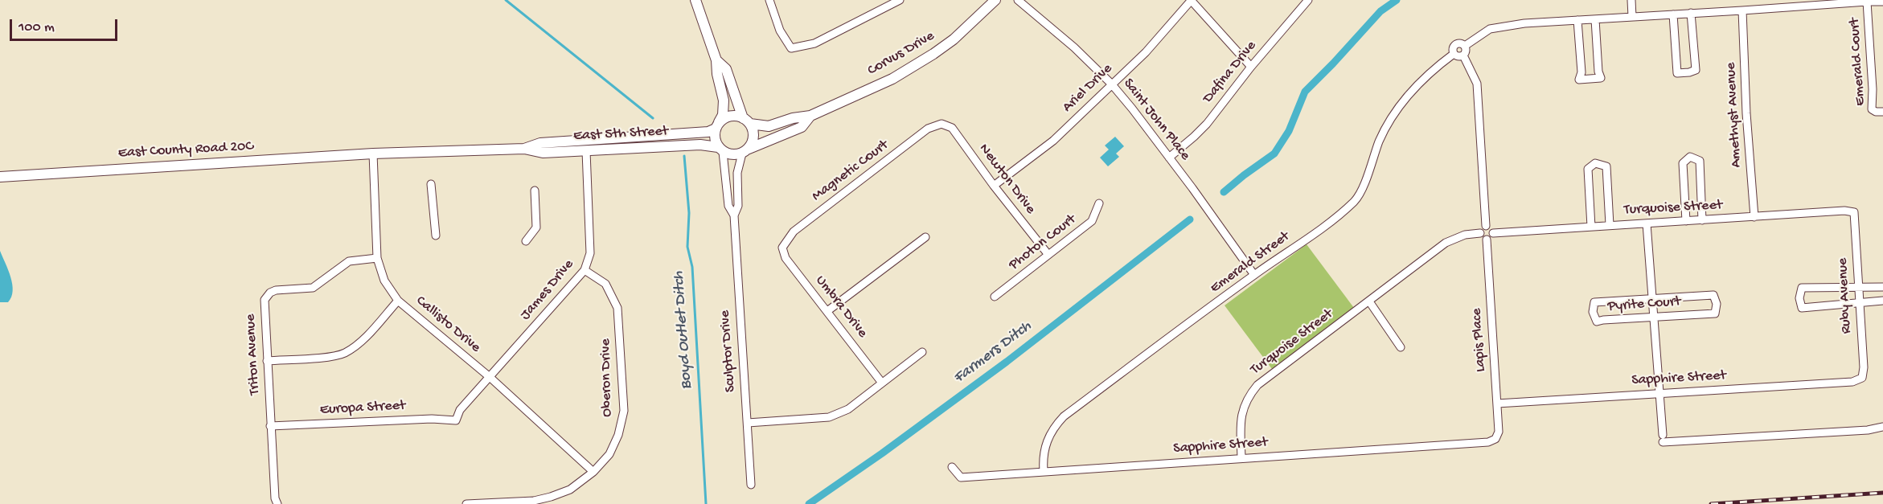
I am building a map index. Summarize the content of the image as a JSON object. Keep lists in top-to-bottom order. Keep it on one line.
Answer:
{"streets":{"street":["Corvus Drive","Emerald Court","Dafina Drive","Ariel Drive","Amethyst Avenue","Saint John Place","East 5th Street","East County Road 20C","Magnetic Court","Newton Drive","Turquoise Street","Photon Court","Emerald Street","James Drive","Ruby Avenue","Pyrite Court","Umbra Drive","Callisto Drive","Lapis Place","Sculptor Drive","Triton Avenue","Oberon Drive","Sapphire Street","Europa Street"]},"crossings":[["Corvus Drive","East 5th Street"],["Corvus Drive","Sculptor Drive"],["Dafina Drive","Saint John Place"],["Ariel Drive","Saint John Place"],["Ariel Drive","Newton Drive"],["Amethyst Avenue","Turquoise Street"],["Saint John Place","Emerald Street"],["East 5th Street","East County Road 20C"],["East 5th Street","James Drive"],["East 5th Street","Callisto Drive"],["East 5th Street","Sculptor Drive"],["East County Road 20C","Callisto Drive"],["Magnetic Court","Newton Drive"],["Magnetic Court","Umbra Drive"],["Newton Drive","Photon Court"],["Turquoise Street","Ruby Avenue"],["Turquoise Street","Lapis Place"],["Turquoise Street","Sapphire Street"],["Emerald Street","Sapphire Street"],["James Drive","Callisto Drive"],["James Drive","Oberon Drive"],["James Drive","Europa Street"],["Ruby Avenue","Sapphire Street"],["Callisto Drive","Triton Avenue"],["Callisto Drive","Oberon Drive"],["Lapis Place","Sapphire Street"],["Triton Avenue","Europa Street"]],"water":["Boyd Outlet Ditch","Farmers Ditch"],"scale_bar":"100 m"}
